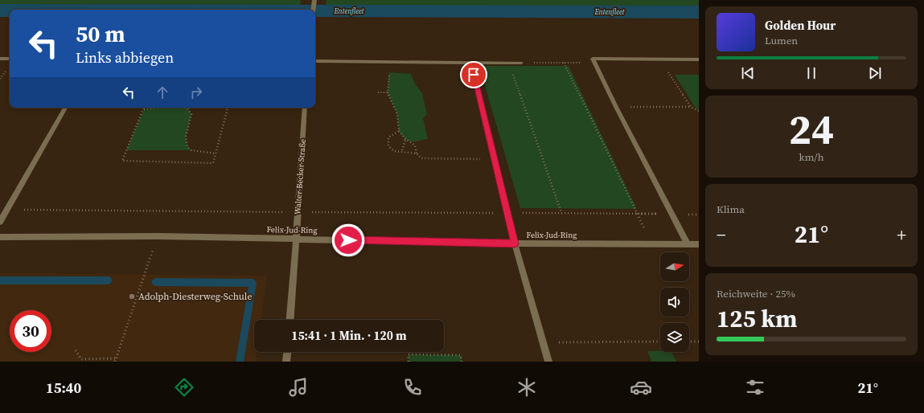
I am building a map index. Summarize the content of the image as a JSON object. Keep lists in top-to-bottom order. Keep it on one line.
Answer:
{"streets":{"street":["Walter-Becker-Straße","Felix-Jud-Ring"]},"crossings":[["Walter-Becker-Straße","Felix-Jud-Ring"]],"water":["Entenfleet"],"places":["Adolph-Diesterweg-Schule"],"north":"right","page":{"turn":["50 m","Links abbiegen"],"song":["Golden Hour","Lumen"],"tile":[["24","km/h"],"Klima",["Reichweite · 25%","125 km"]],"heat":["−","21°","+"],"limit":"30","trip":"15:41 · 1 Min. · 120 m","tabs":["15:40","21°"]}}
